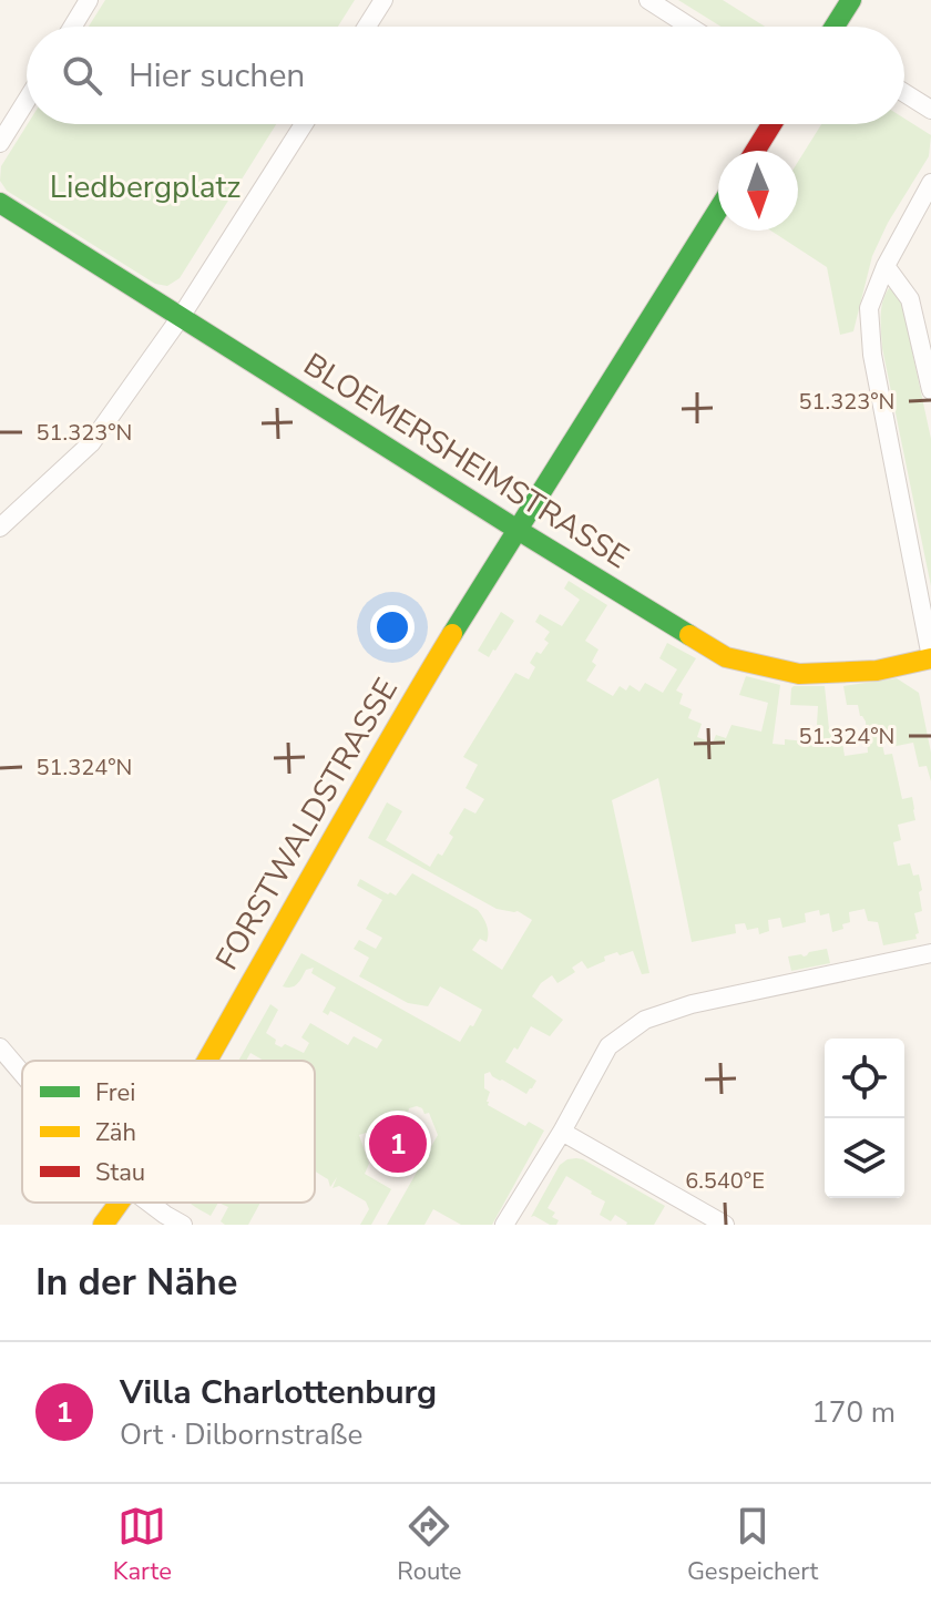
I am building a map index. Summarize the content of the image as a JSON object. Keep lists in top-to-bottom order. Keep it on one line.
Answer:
{"streets":{"street":["BLOEMERSHEIMSTRASSE","FORSTWALDSTRASSE"]},"crossings":[["BLOEMERSHEIMSTRASSE","FORSTWALDSTRASSE"]],"parks":["Liedbergplatz"],"legend":["Frei","Zäh","Stau"],"north":"bottom","page":{"search":"Hier suchen","pins":"1","heading":"In der Nähe","list":[{"mark":"1","name":"Villa Charlottenburg","note":"Ort · Dilbornstraße","value":"170 m"}],"nav":["Karte","Route","Gespeichert"]},"coordinates":["51.323°N","51.324°N","6.540°E"]}
